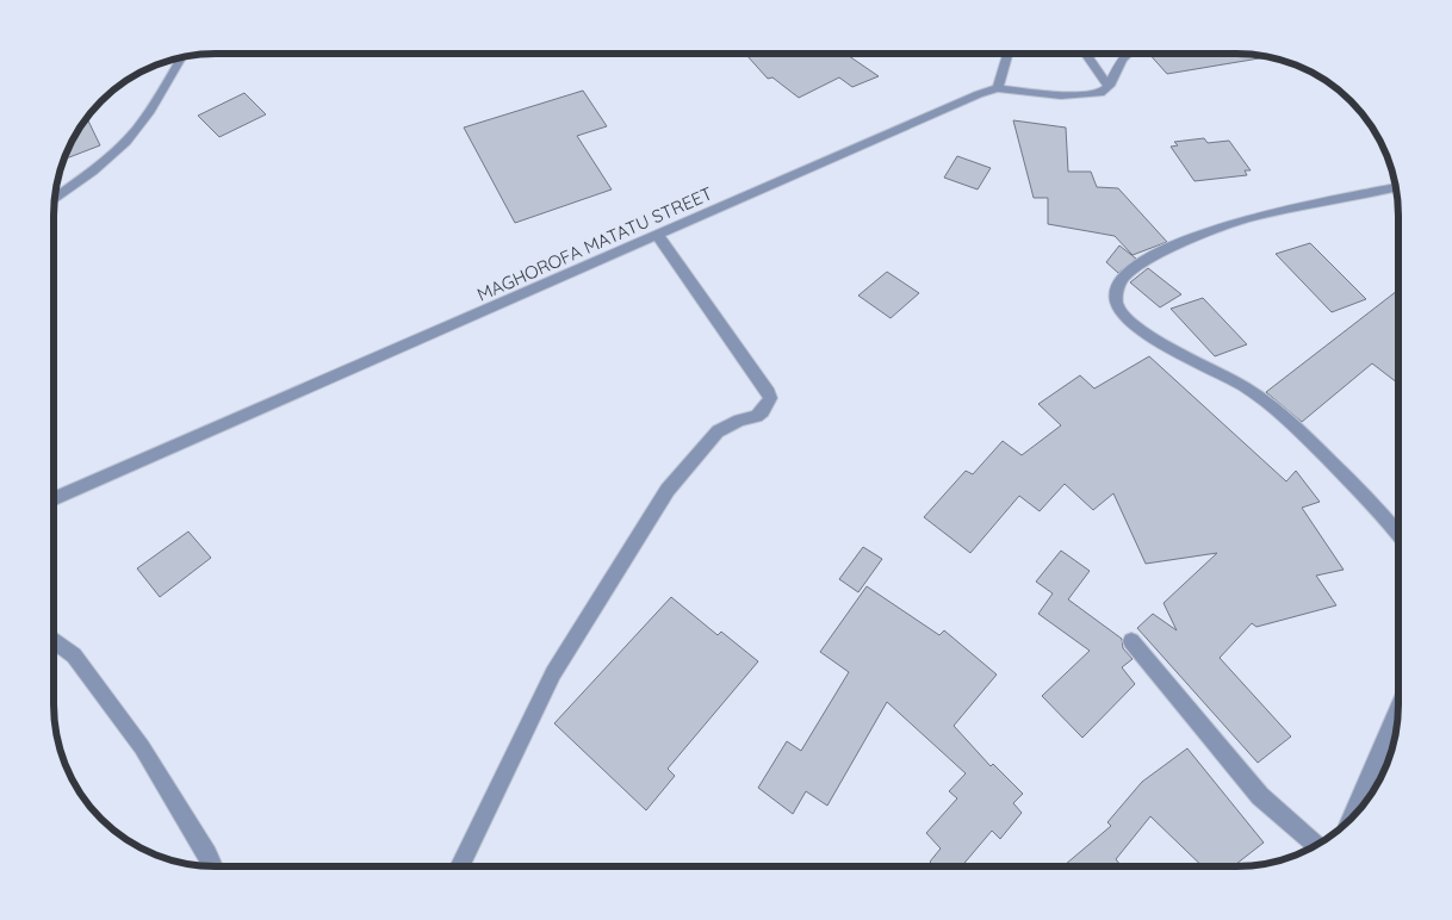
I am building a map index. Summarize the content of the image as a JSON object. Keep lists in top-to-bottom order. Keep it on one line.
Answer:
{"streets":{"street":["MAGHOROFA MATATU STREET"]}}
